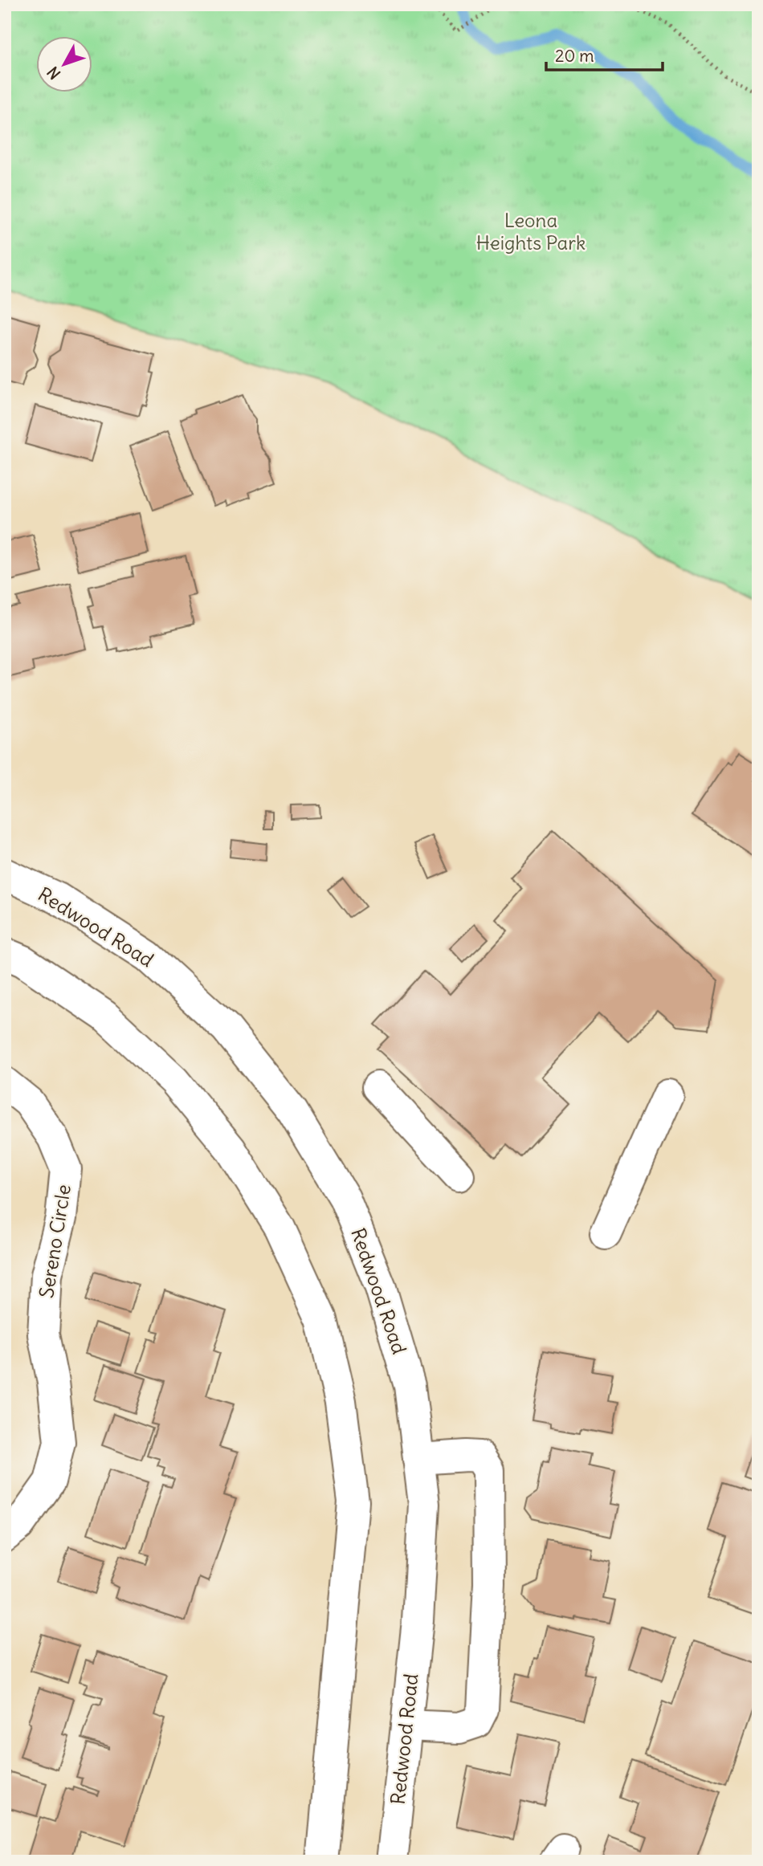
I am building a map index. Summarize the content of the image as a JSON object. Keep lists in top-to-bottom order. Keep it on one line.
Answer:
{"streets":{"main road":["Redwood Road","Sereno Circle"]},"parks":["Leona Heights Park"],"scale_bar":"20 m","north":"bottom left"}
